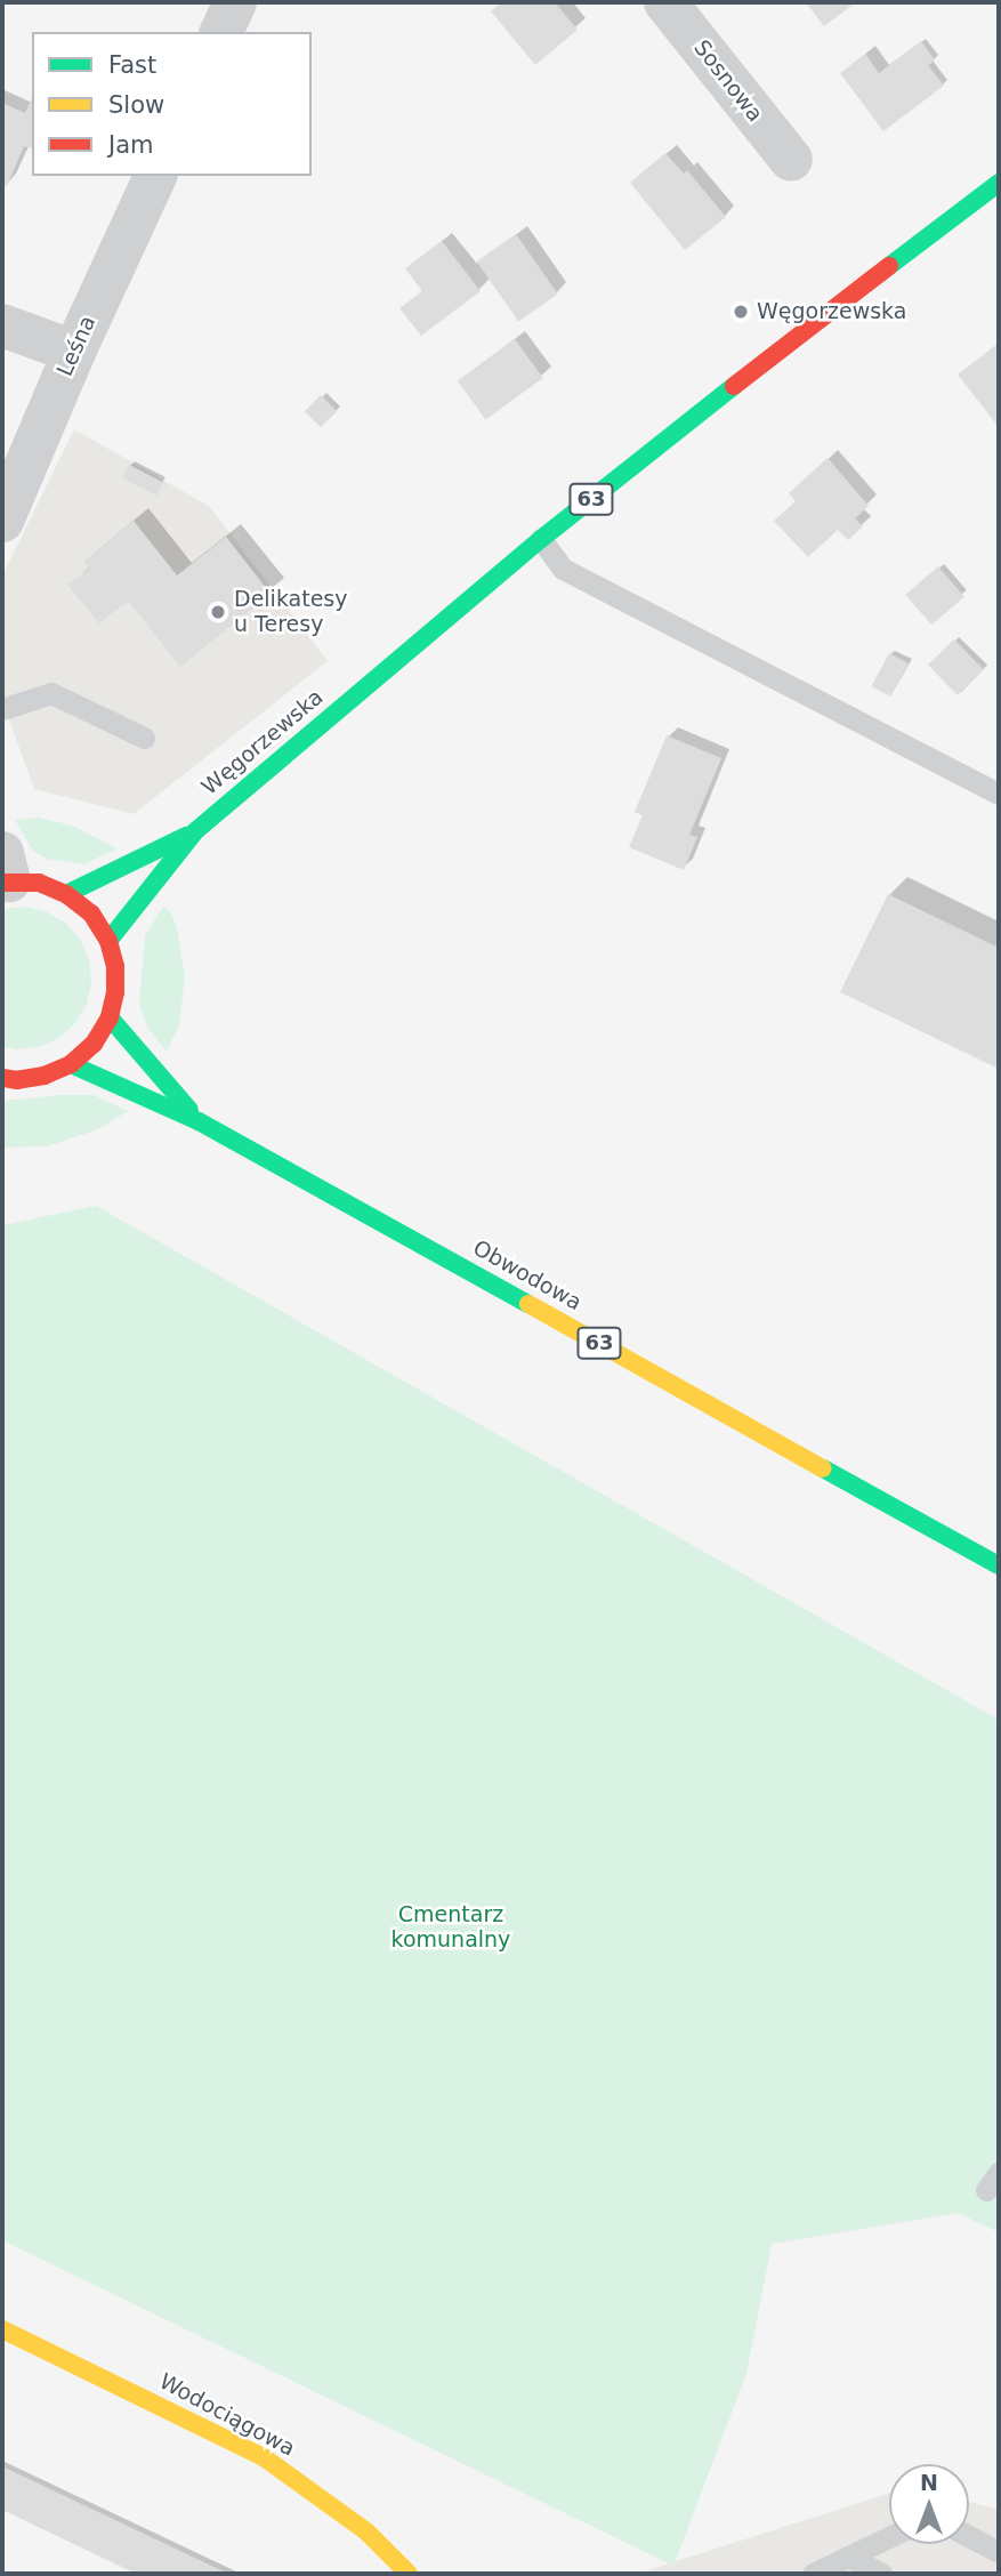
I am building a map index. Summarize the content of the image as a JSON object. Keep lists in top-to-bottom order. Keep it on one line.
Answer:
{"streets":{"main road":["63","Węgorzewska","Obwodowa","Wodociągowa"],"street":["Sosnowa","Leśna"]},"parks":["Cmentarz komunalny"],"places":["Węgorzewska","Delikatesy u Teresy"],"legend":["Fast","Slow","Jam"],"north":"top"}
